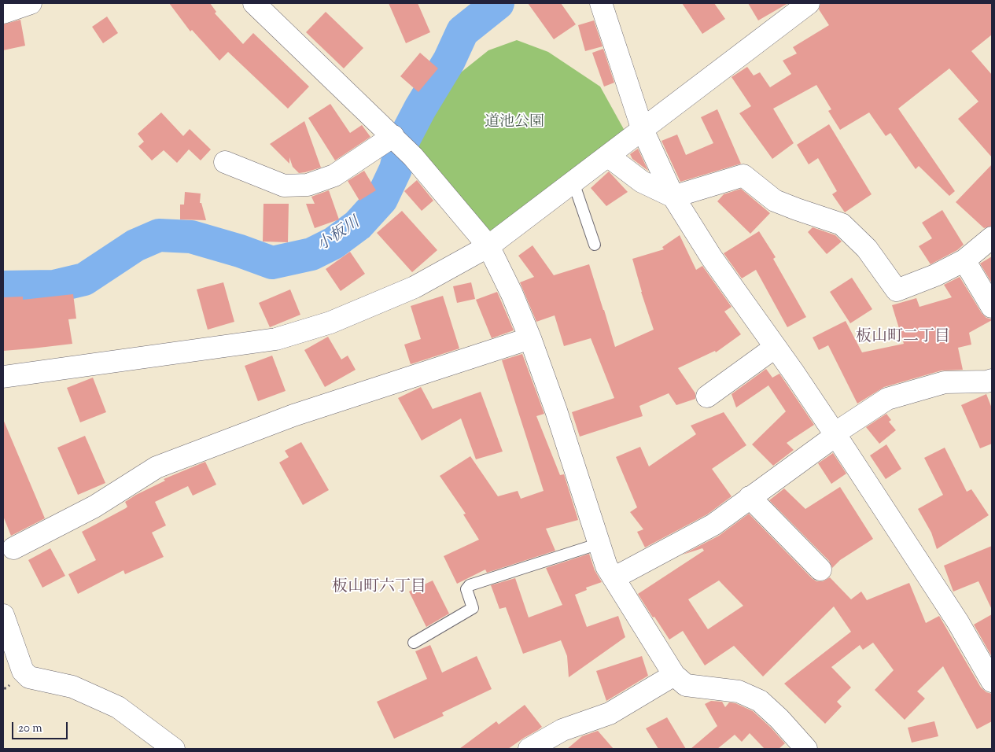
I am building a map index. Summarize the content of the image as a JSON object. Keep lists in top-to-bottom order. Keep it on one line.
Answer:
{"districts":["板山町二丁目","板山町六丁目"],"water":["小板川"],"parks":["道池公園"],"scale_bar":"20 m"}
